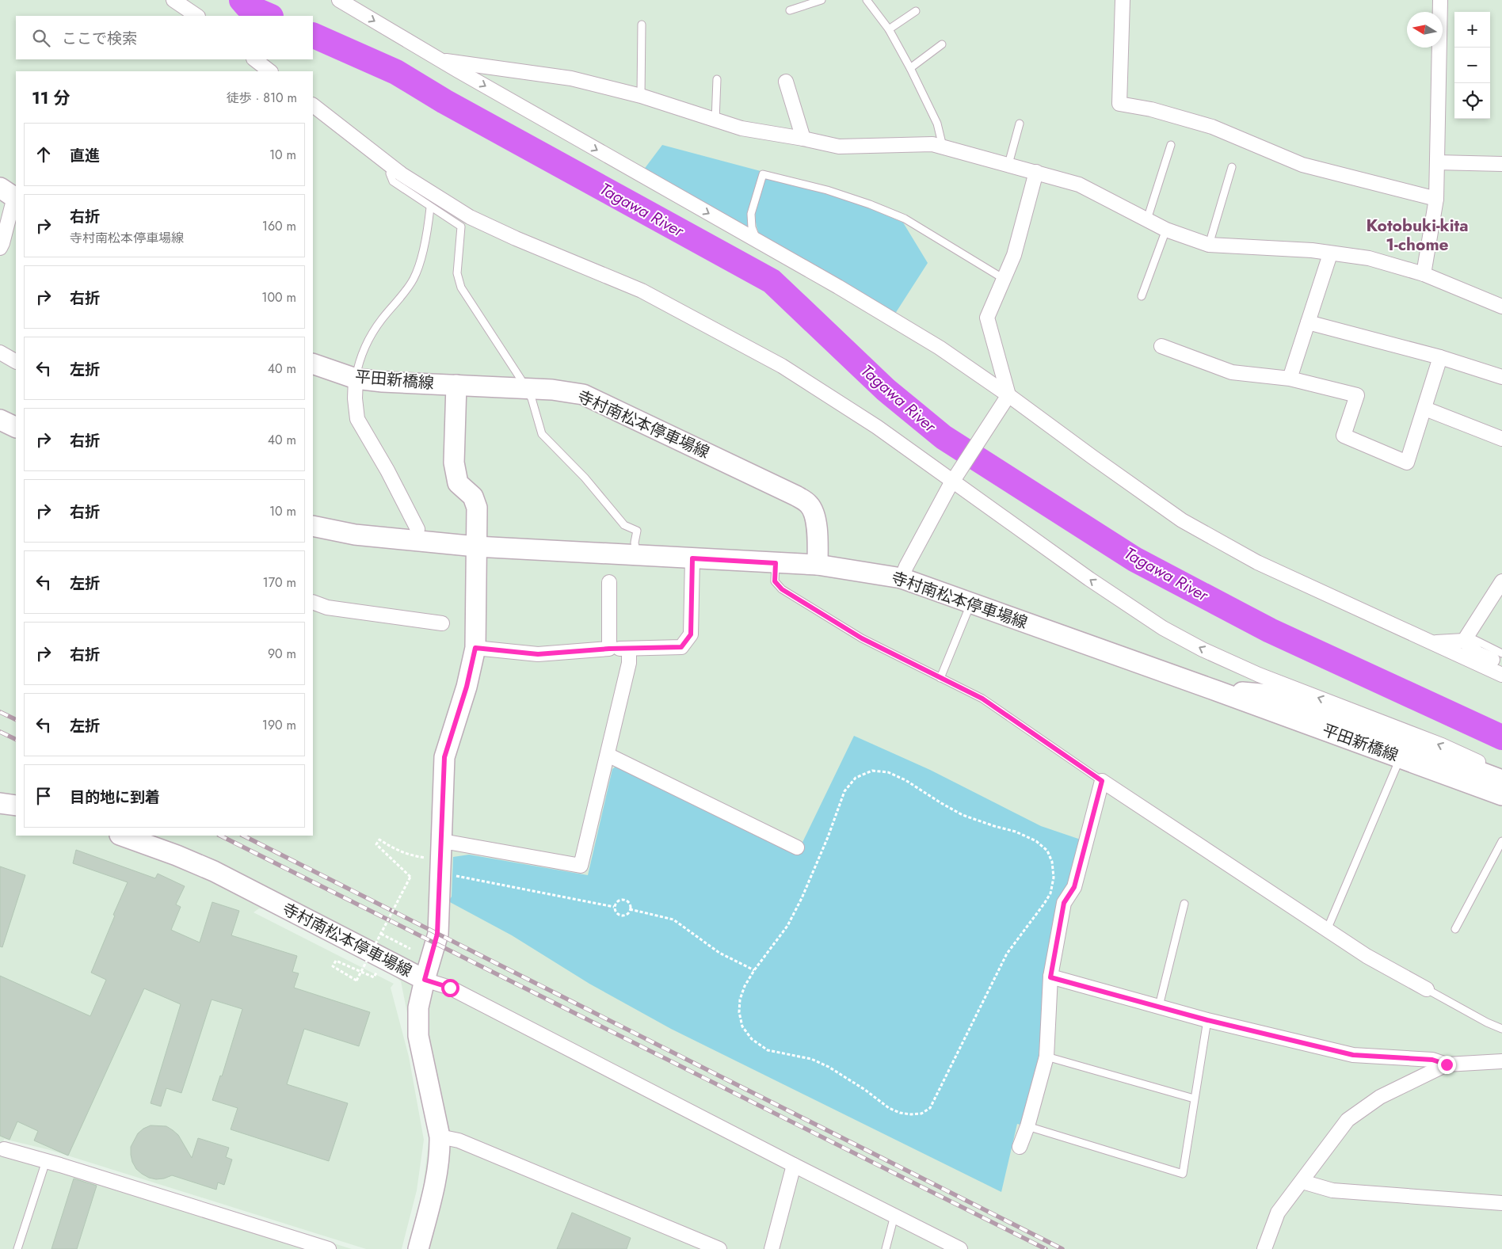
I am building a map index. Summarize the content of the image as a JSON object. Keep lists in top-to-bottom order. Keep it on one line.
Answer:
{"streets":{"main road":["平田新橋線","寺村南松本停車場線"]},"crossings":[["平田新橋線","寺村南松本停車場線"]],"districts":["Kotobuki-kita 1-chome"],"water":["Tagawa River"],"north":"left","page":{"map_buttons":["+","−"],"search":"ここで検索","heading":["11 分","徒歩 · 810 m"],"list":[["直進","10 m"],["右折","寺村南松本停車場線","160 m"],["右折","100 m"],["左折","40 m"],["右折","40 m"],["右折","10 m"],["左折","170 m"],["右折","90 m"],["左折","190 m"],"目的地に到着"]}}
